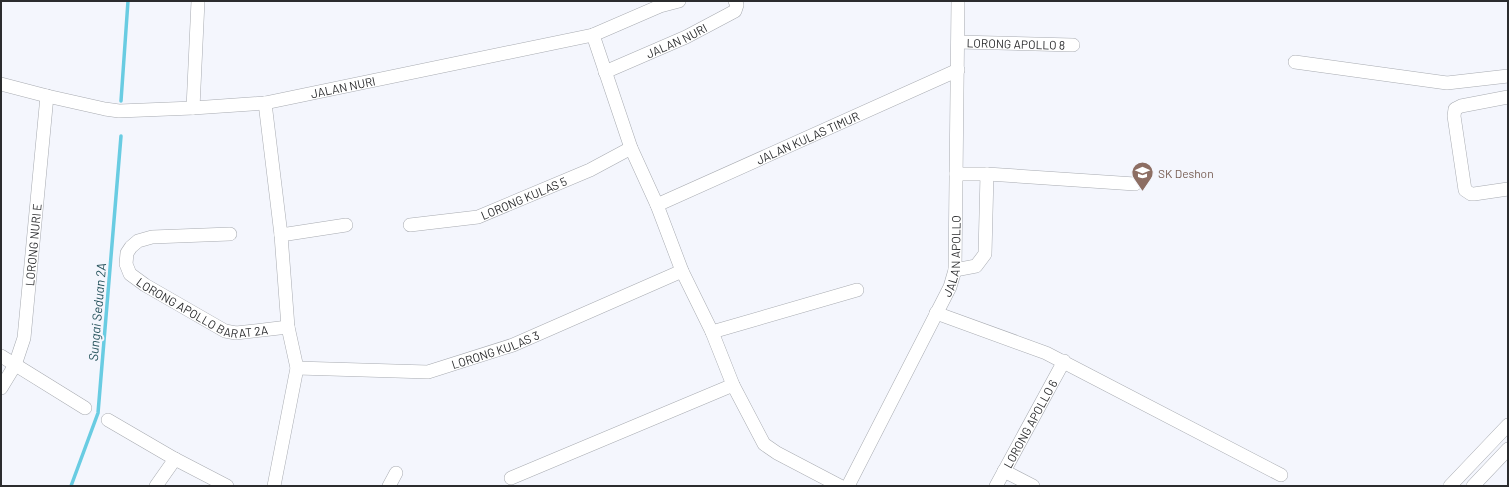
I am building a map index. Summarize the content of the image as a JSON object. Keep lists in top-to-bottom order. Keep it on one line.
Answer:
{"streets":{"street":["JALAN NURI","LORONG APOLLO 8","JALAN KULAS TIMUR","LORONG KULAS 5","LORONG NURI E","JALAN APOLLO","LORONG APOLLO BARAT 2A","LORONG KULAS 3","LORONG APOLLO 6"]},"crossings":[["JALAN NURI","LORONG NURI E"],["LORONG APOLLO 8","JALAN APOLLO"],["JALAN KULAS TIMUR","JALAN APOLLO"]],"water":["Sungai Seduan 2A"],"places":{"school or university":["SK Deshon"]}}
